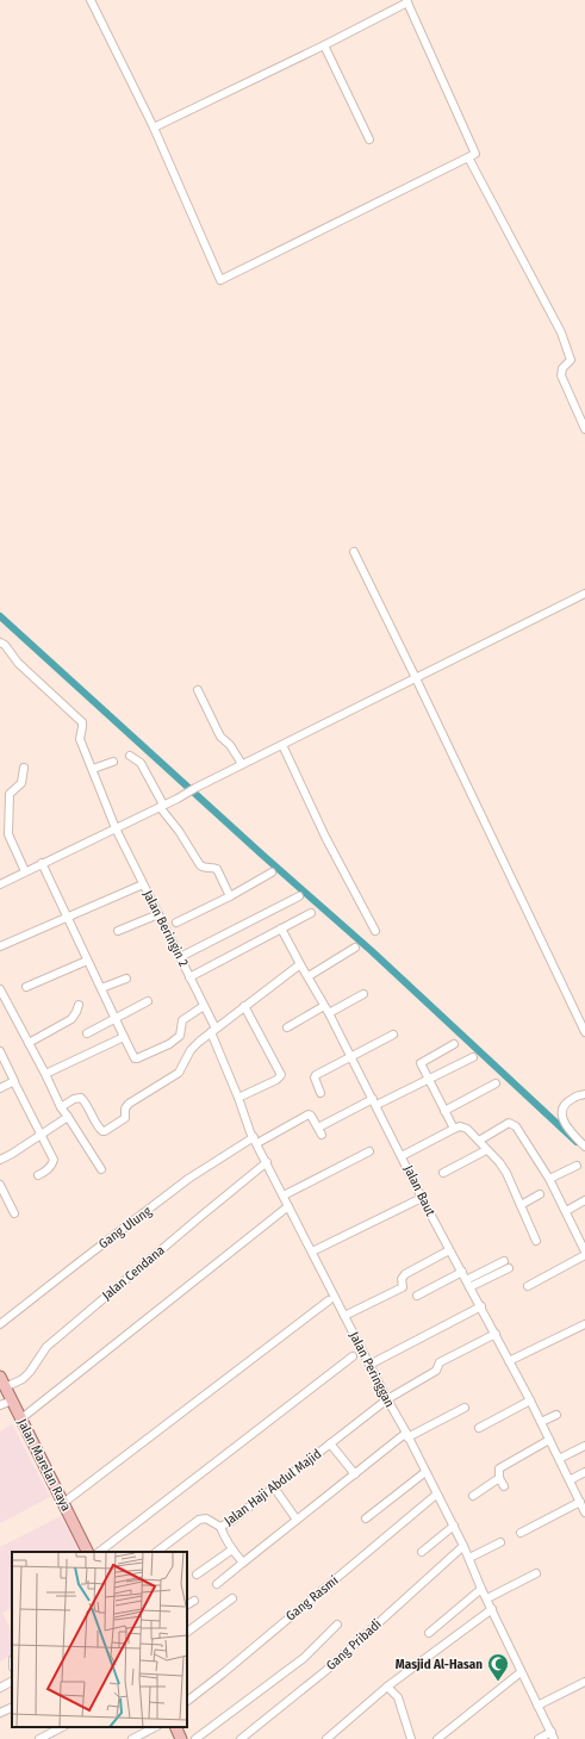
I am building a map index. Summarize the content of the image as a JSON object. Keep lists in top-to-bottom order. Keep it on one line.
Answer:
{"streets":{"main road":["Jalan Marelan Raya"],"street":["Jalan Beringin 2","Jalan Baut","Gang Ulung","Jalan Cendana","Jalan Peringgan","Jalan Haji Abdul Majid","Gang Rasmi","Gang Pribadi"]},"crossings":[["Jalan Beringin 2","Jalan Peringgan"],["Jalan Baut","Jalan Haji Abdul Majid"],["Gang Ulung","Jalan Peringgan"],["Jalan Cendana","Jalan Peringgan"],["Jalan Cendana","Jalan Marelan Raya"],["Jalan Peringgan","Jalan Haji Abdul Majid"],["Jalan Peringgan","Gang Rasmi"],["Jalan Peringgan","Gang Pribadi"]],"places":{"mosque":["Masjid Al-Hasan"]}}
